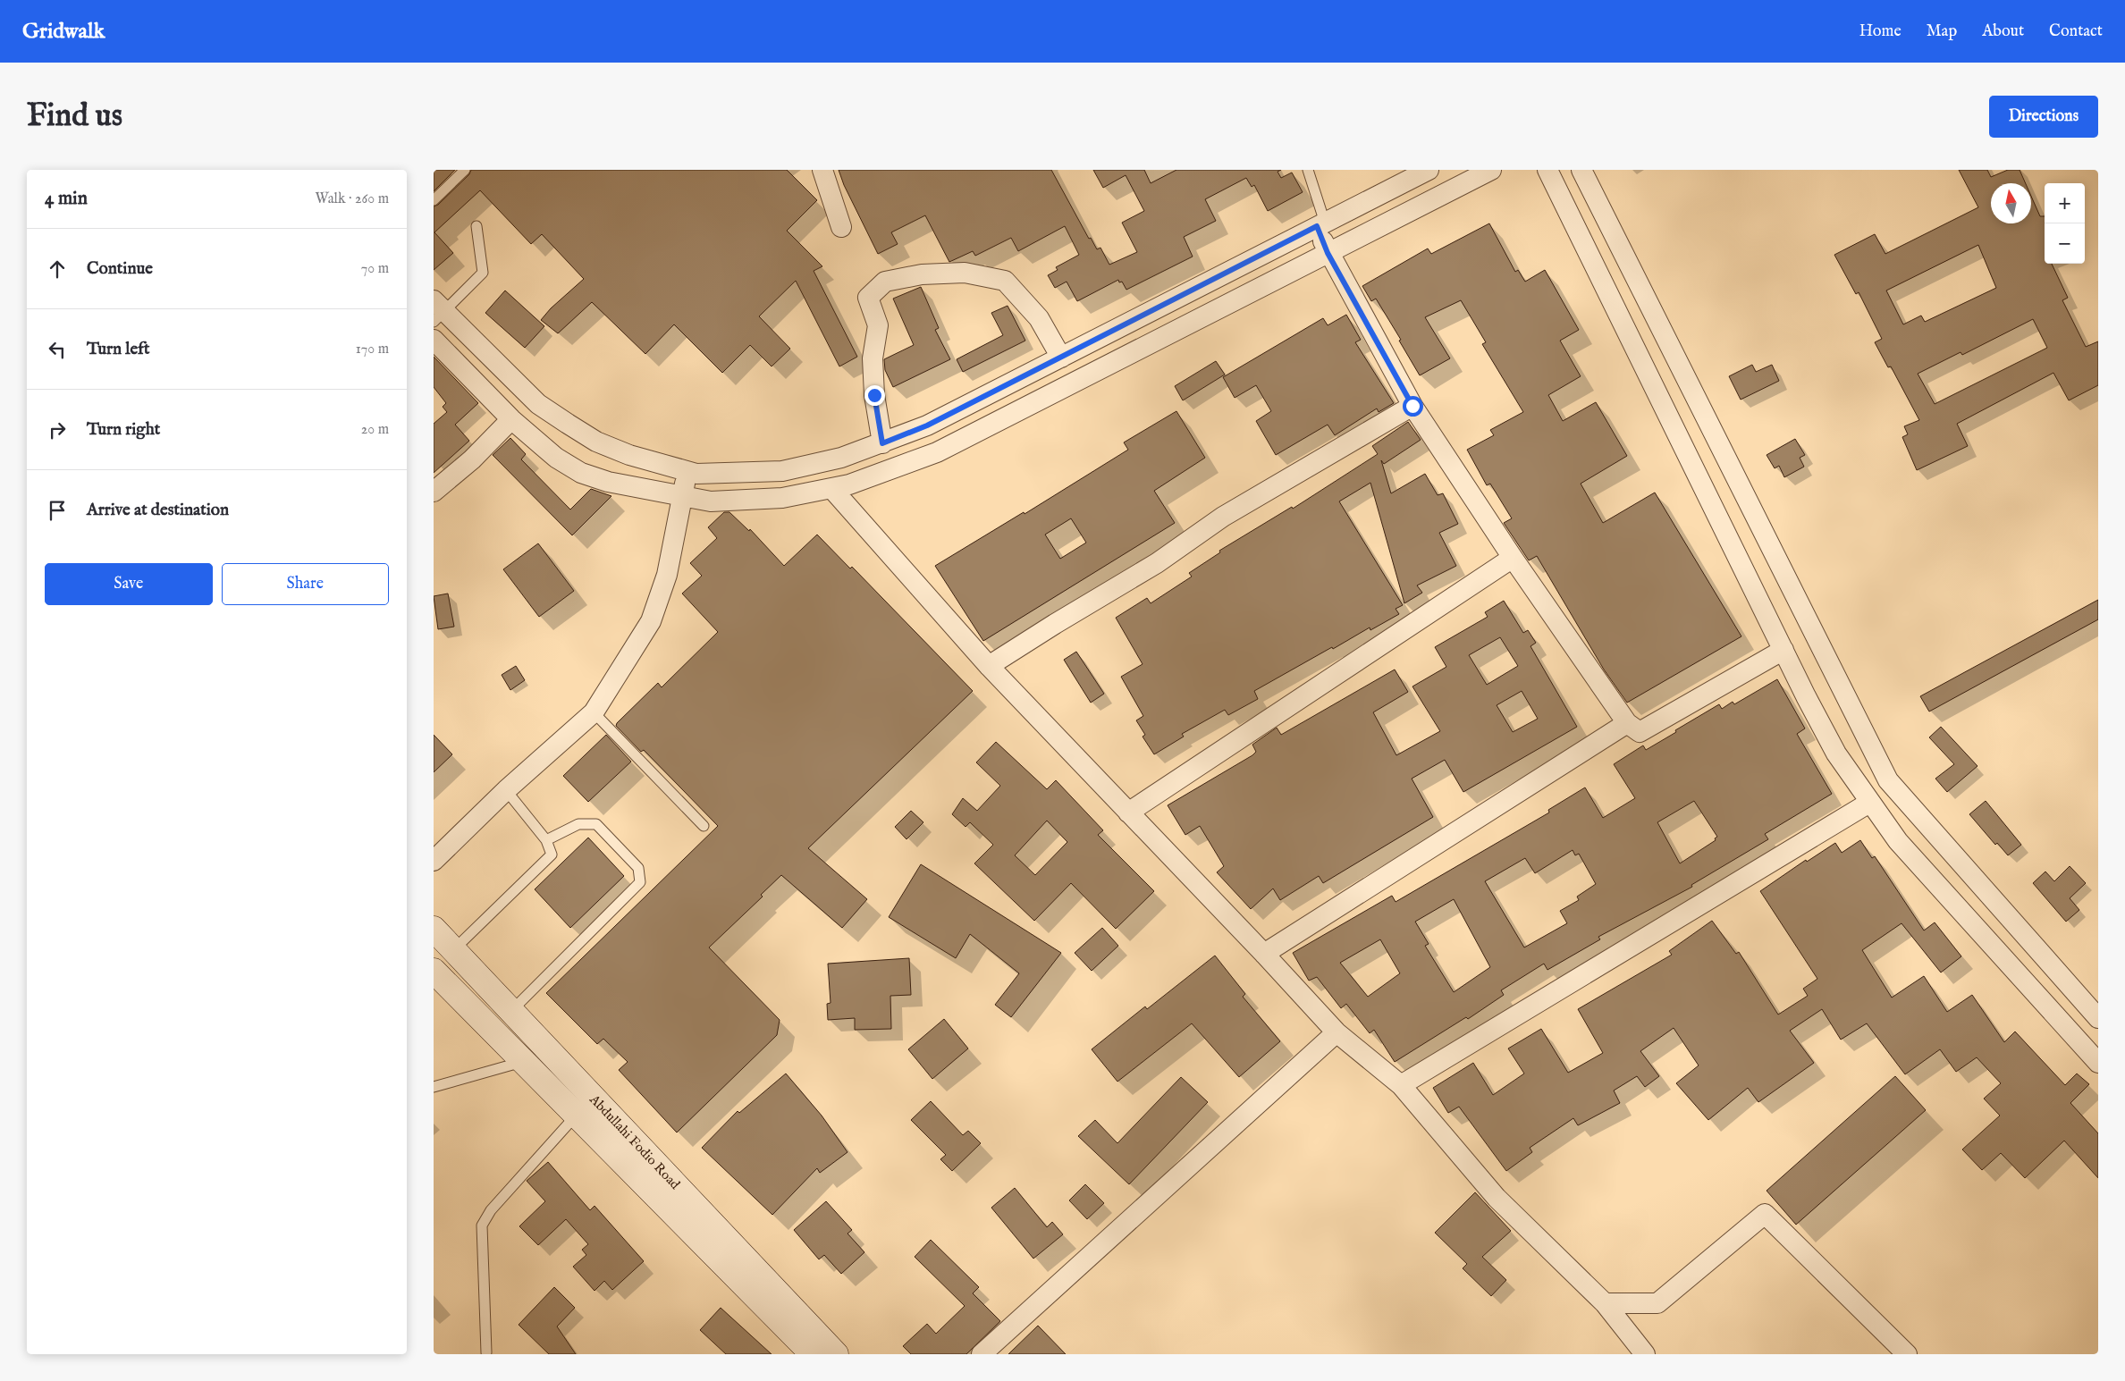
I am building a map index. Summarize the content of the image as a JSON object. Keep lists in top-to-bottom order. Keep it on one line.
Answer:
{"streets":{"main road":["Abdullahi Fodio Road"]},"north":"top","page":{"header":"Gridwalk","nav":["Home","Map","About","Contact"],"buttons":["Directions",["Save","Share"]],"title":"Find us","heading":["4 min","Walk · 260 m"],"map_buttons":["+","−"],"list":[["Continue","70 m"],["Turn left","170 m"],["Turn right","20 m"],"Arrive at destination"]}}
